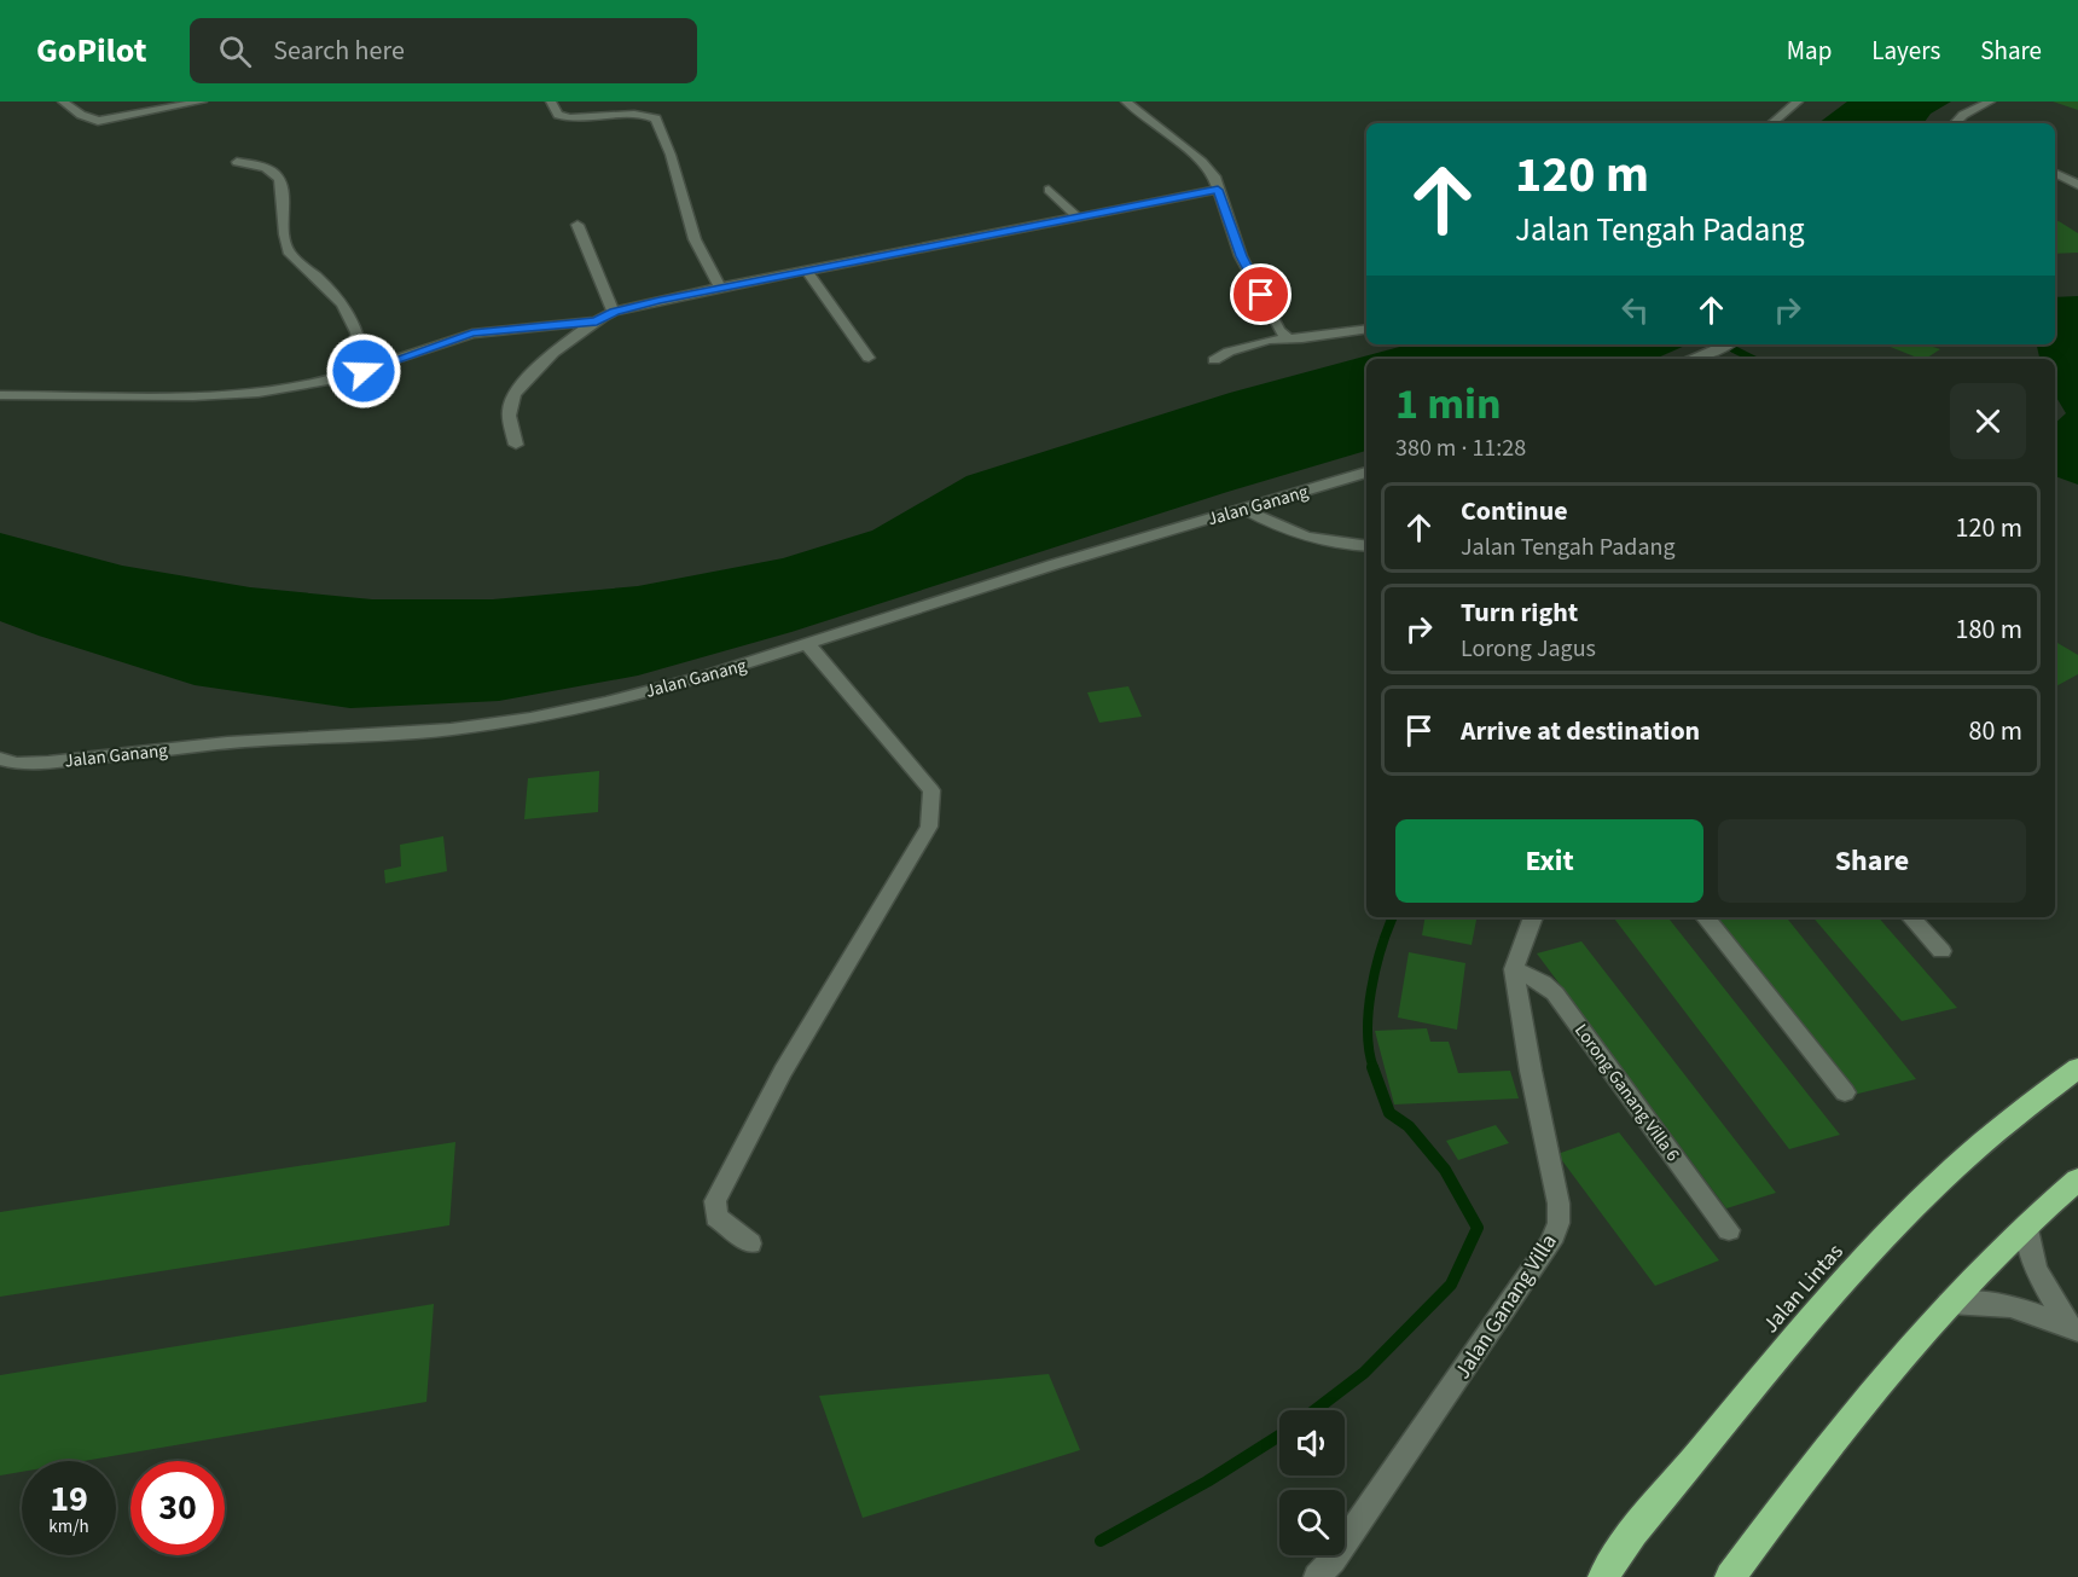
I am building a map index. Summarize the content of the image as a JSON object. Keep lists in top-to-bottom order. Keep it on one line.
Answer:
{"streets":{"highway":["Jalan Lintas"],"street":["Jalan Ganang","Lorong Ganang Villa 6","Jalan Ganang Villa"]},"crossings":[["Lorong Ganang Villa 6","Jalan Ganang Villa"]],"page":{"header":"GoPilot","search":"Search here","nav":["Map","Layers","Share"],"turn":["120 m","Jalan Tengah Padang"],"heading":["1 min","380 m · 11:28"],"list":[{"name":"Continue","note":"Jalan Tengah Padang","value":"120 m"},{"name":"Turn right","note":"Lorong Jagus","value":"180 m"},{"name":"Arrive at destination","value":"80 m"}],"buttons":["Exit","Share"],"speed":"19 km/h","limit":"30"}}
